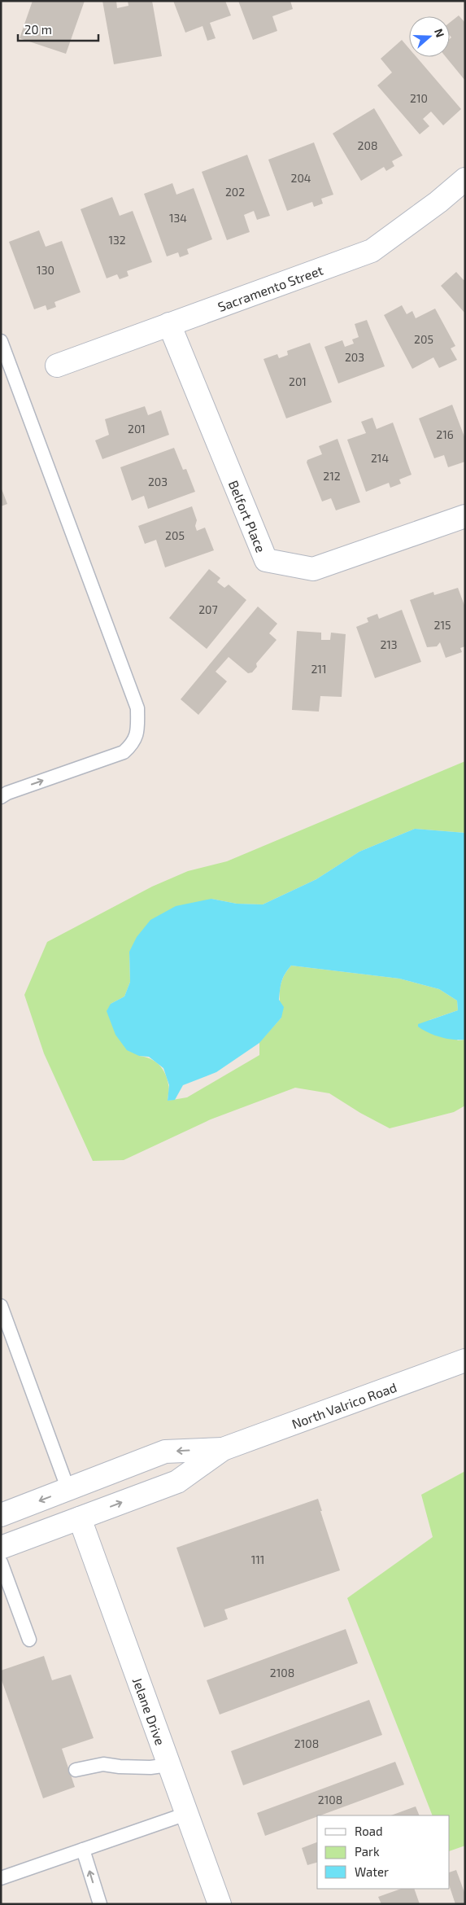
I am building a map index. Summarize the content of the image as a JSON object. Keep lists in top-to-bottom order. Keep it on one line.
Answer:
{"streets":{"street":["Sacramento Street","Belfort Place","North Valrico Road","Jelane Drive"]},"crossings":[["Sacramento Street","Belfort Place"],["North Valrico Road","Jelane Drive"]],"house_numbers":["210","208","204","202","134","132","130","205","203","201","201","216","214","212","203","205","207","215","213","211","111","2108","2108","2108"],"legend":["Road","Park","Water"],"scale_bar":"20 m","north":"right"}
